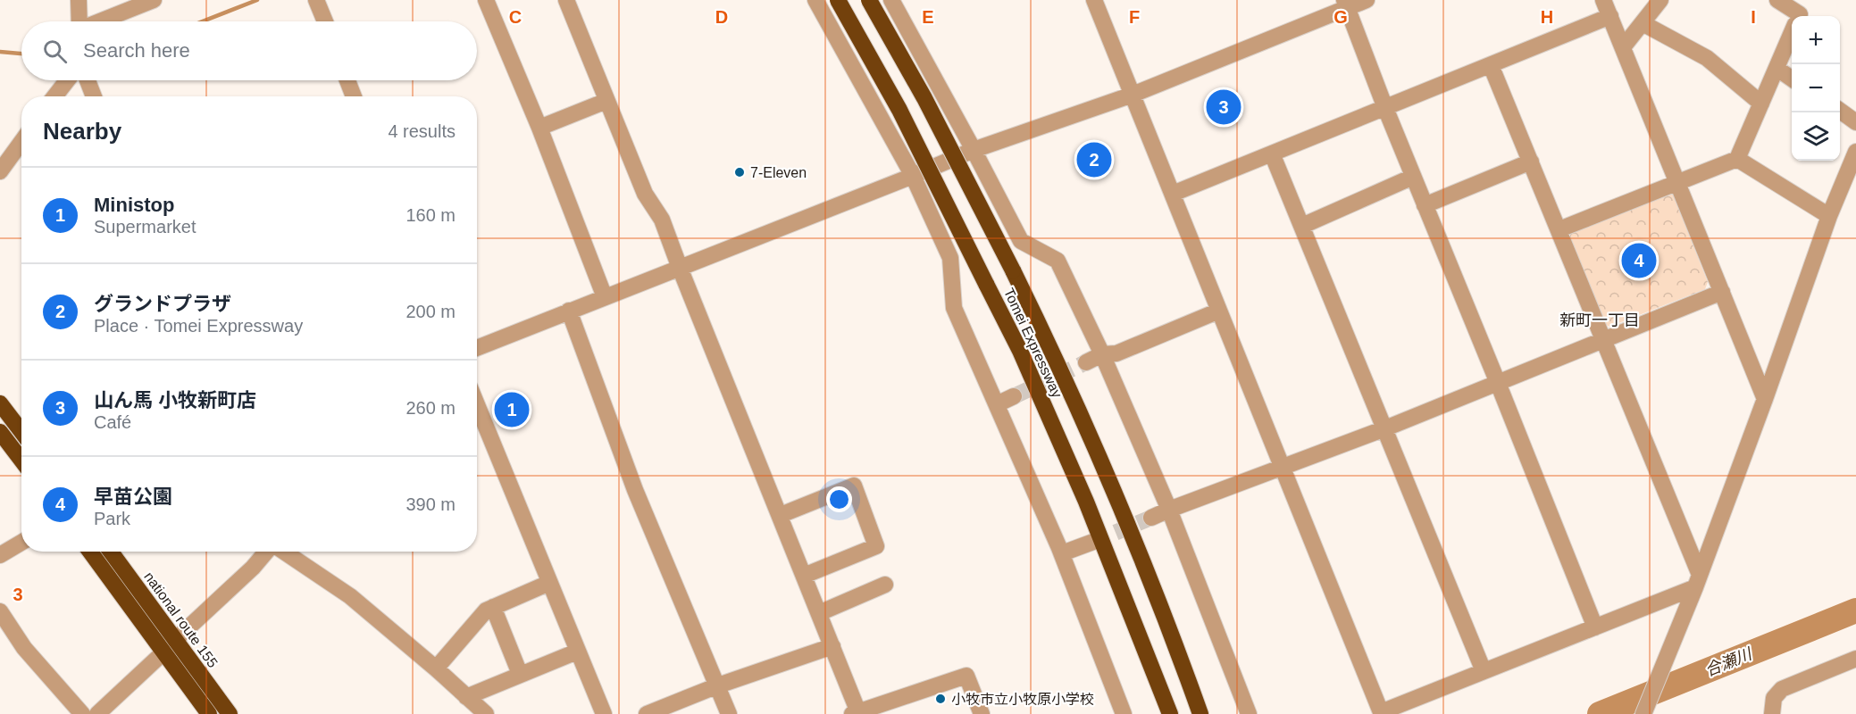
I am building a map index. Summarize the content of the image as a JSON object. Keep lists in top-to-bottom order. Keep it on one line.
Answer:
{"streets":{"highway":["Tomei Expressway","national route 155"]},"districts":["新町一丁目"],"water":["合瀬川"],"places":["7-Eleven","小牧市立小牧原小学校"],"page":{"map_buttons":["+","−"],"search":"Search here","pins":["3","2","4","1"],"heading":["Nearby","4 results"],"list":[{"mark":"1","name":"Ministop","note":"Supermarket","value":"160 m"},{"mark":"2","name":"グランドプラザ","note":"Place · Tomei Expressway","value":"200 m"},{"mark":"3","name":"山ん馬 小牧新町店","note":"Café","value":"260 m"},{"mark":"4","name":"早苗公園","note":"Park","value":"390 m"}]},"grid":{"columns":["C","D","E","F","G","H","I"],"rows":["3"]}}
